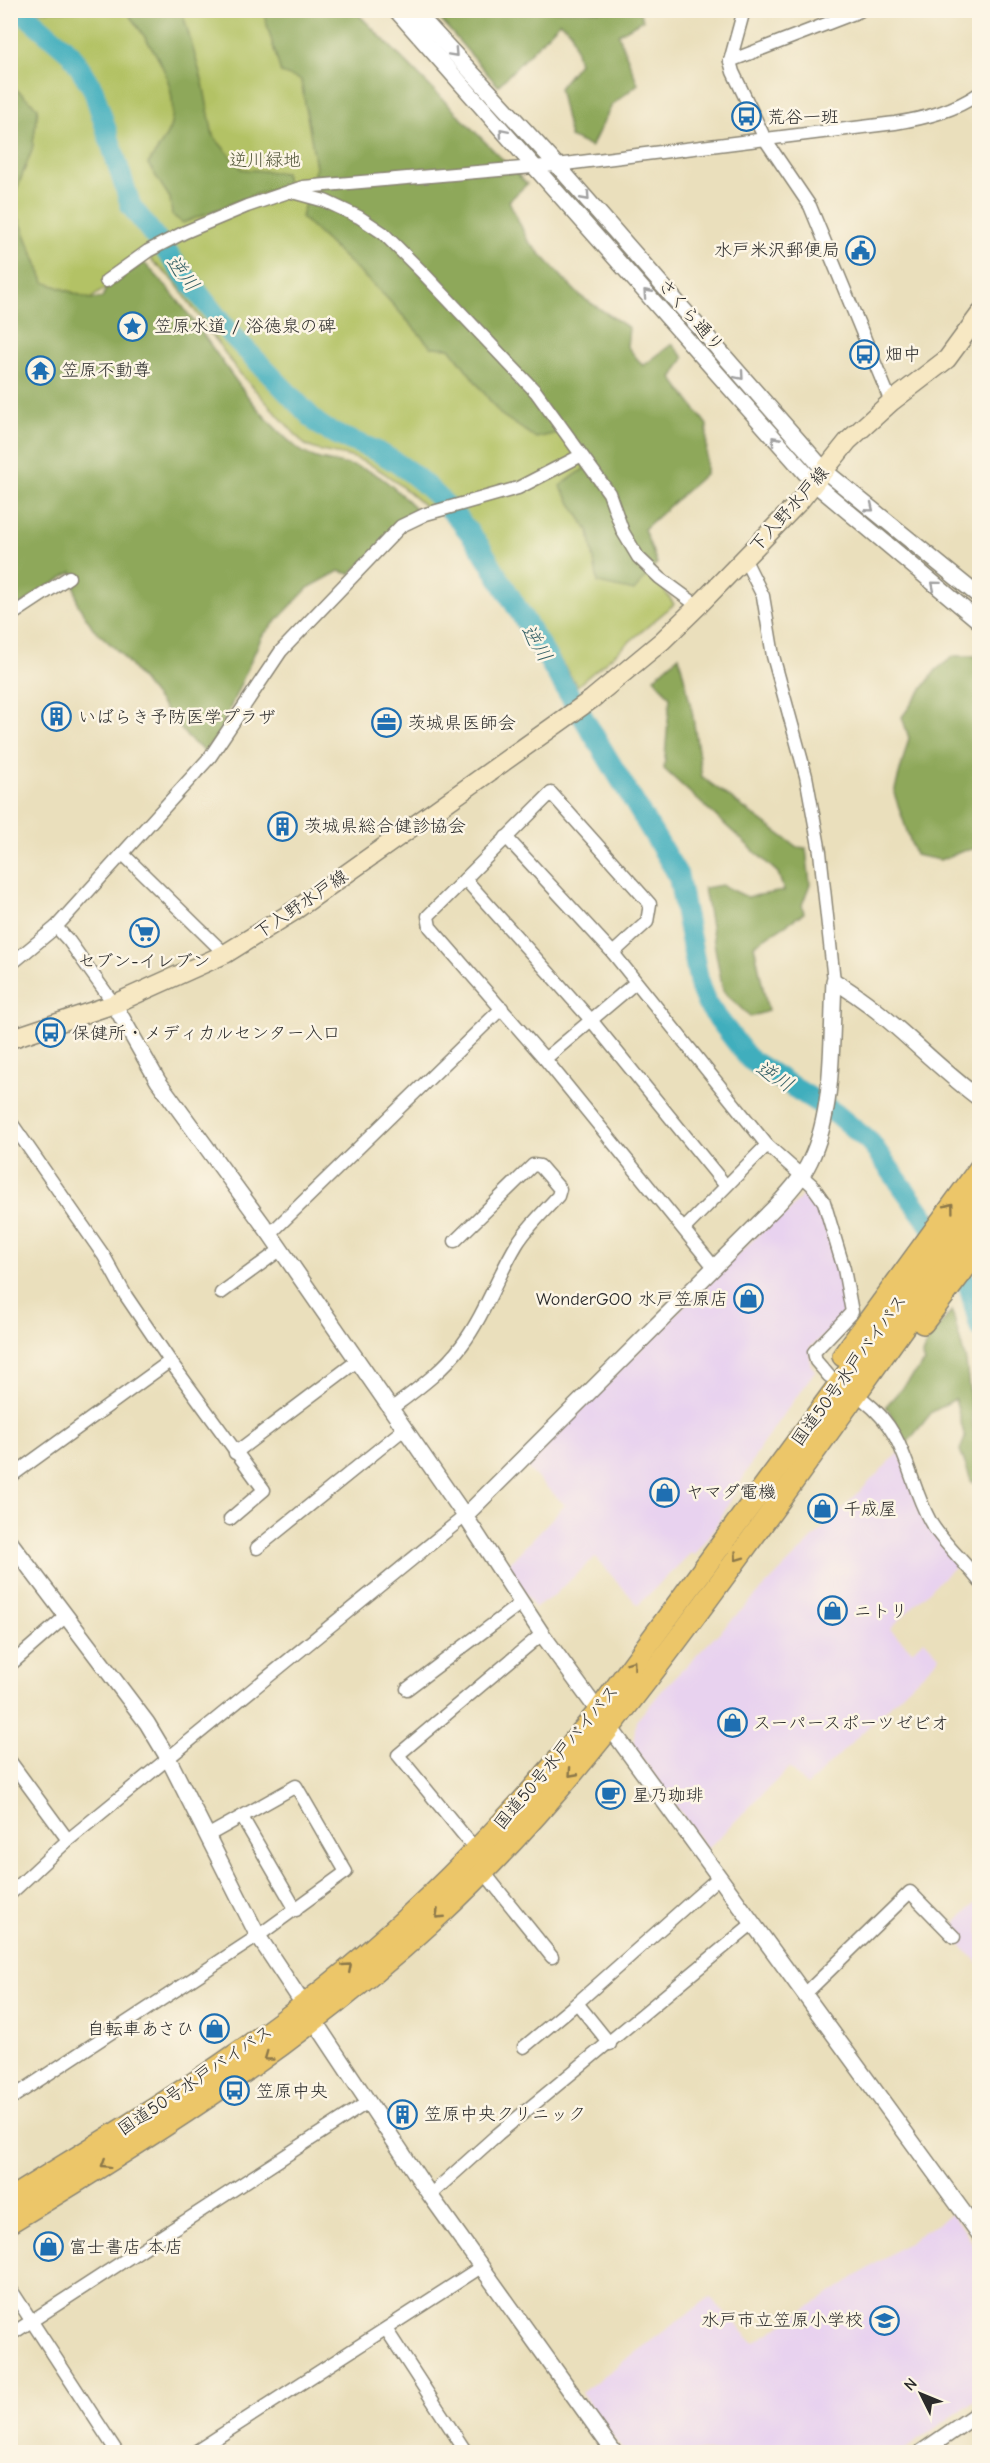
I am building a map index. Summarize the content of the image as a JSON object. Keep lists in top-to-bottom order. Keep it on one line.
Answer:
{"streets":{"highway":["国道50号水戸バイパス"],"main road":["下入野水戸線"],"street":["さくら通り"]},"crossings":[["さくら通り","下入野水戸線"]],"water":["逆川"],"parks":["逆川緑地"],"places":{"bus stop":["荒谷一班","畑中","保健所・メディカルセンター入口","笠原中央"],"public building":["水戸米沢郵便局"],"place":["笠原水道 / 浴徳泉の碑"],"temple":["笠原不動尊"],"building":["いばらき予防医学プラザ","茨城県総合健診協会","笠原中央クリニック"],"office":["茨城県医師会"],"supermarket":["セブン-イレブン"],"shop":["WonderGOO 水戸笠原店","ヤマダ電機","千成屋","ニトリ","スーパースポーツゼビオ","自転車あさひ","富士書店 本店"],"cafe":["星乃珈琲"],"school or university":["水戸市立笠原小学校"]},"north":"top left"}
